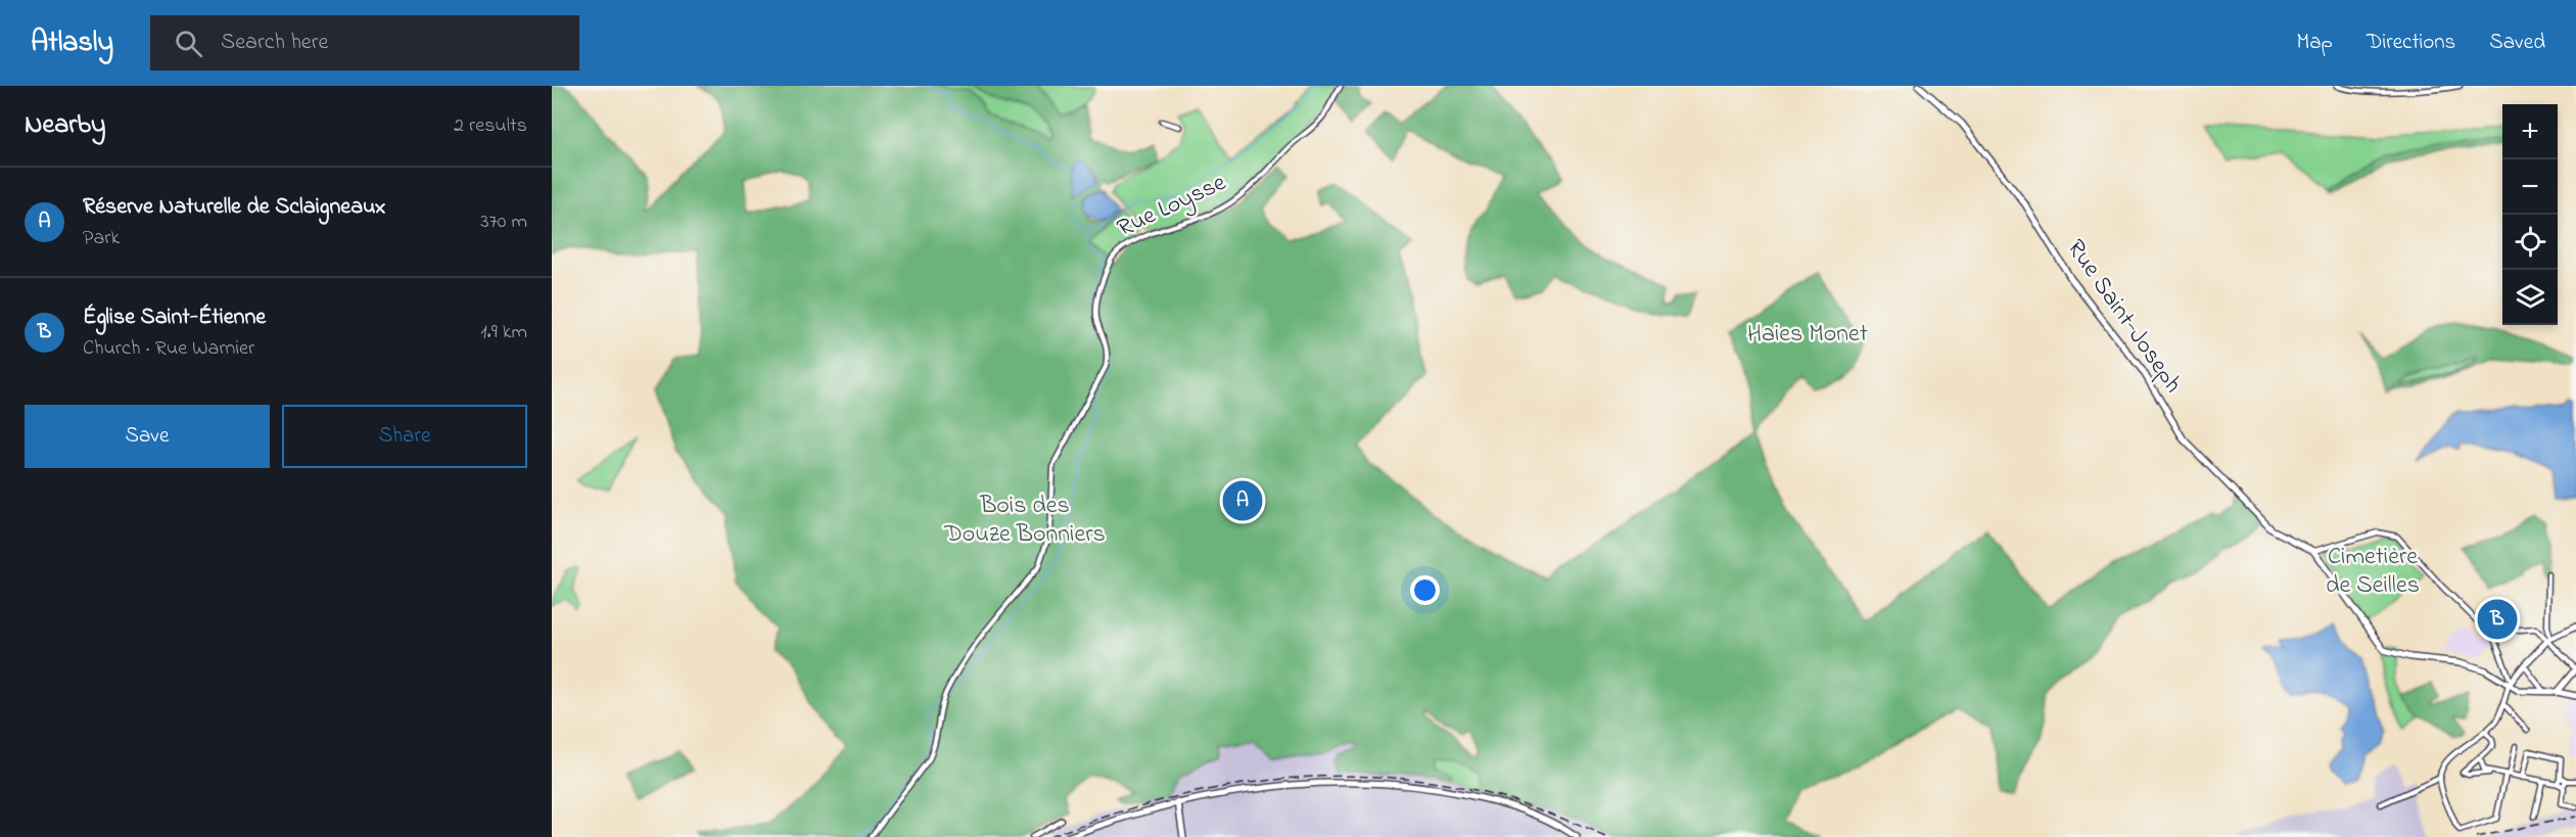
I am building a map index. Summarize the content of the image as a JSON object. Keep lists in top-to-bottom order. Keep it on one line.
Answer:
{"streets":{"street":["Rue Loysse","Rue Saint-Joseph"]},"parks":["Haies Monet","Bois des Douze Bonniers","Cimetière de Seilles"],"page":{"header":"Atlasly","search":"Search here","nav":["Map","Directions","Saved"],"heading":["Nearby","2 results"],"map_buttons":["+","−"],"list":[{"mark":"A","name":"Réserve Naturelle de Sclaigneaux","note":"Park","value":"370 m"},{"mark":"B","name":"Église Saint-Étienne","note":"Church · Rue Warnier","value":"1.9 km"}],"buttons":["Save","Share"],"pins":["A","B"]}}
